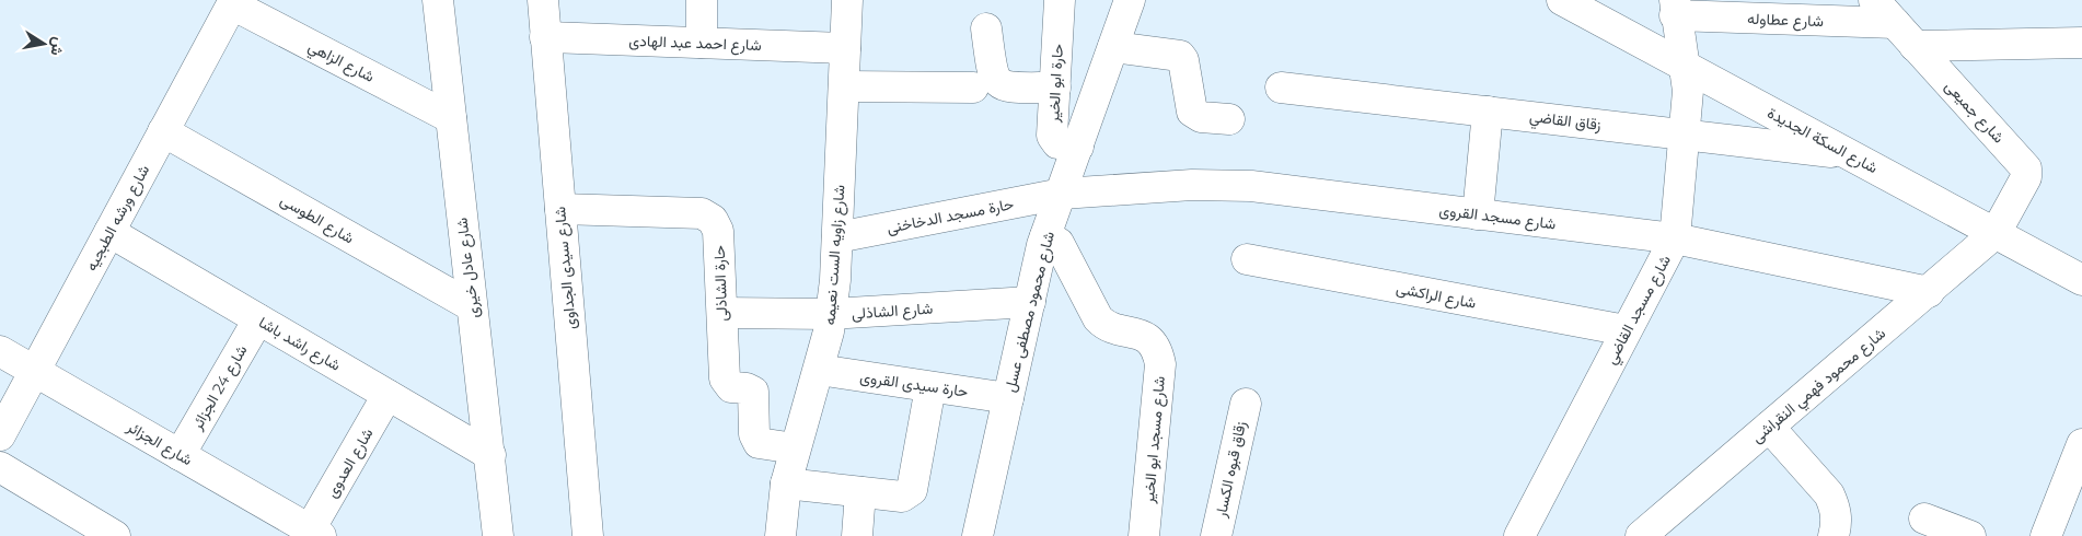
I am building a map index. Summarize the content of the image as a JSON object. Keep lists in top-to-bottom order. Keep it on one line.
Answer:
{"streets":{"street":["شارع عطاوله","شارع احمد عبد الهادى","شارع الزاهي","حارة ابو الخير","شارع جميعى","زقاق القاضي","شارع السكة الجديدة","حارة مسجد الدخاخنى","شارع مسجد القروى","شارع ورشه الطبجيه","شارع الطوسى","شارع زاويه الست نعيمه","شارع عادل خيرى","شارع سيدى الجداوى","حارة الشاذلى","شارع الراكشى","شارع مسجد القاضي","شارع الشاذلى","شارع محمود مصطفى عسل","شارع راشد باشا","حارة سيدى القروى","شارع محمود فهمي النقراشى","شارع 24 الجزائر","شارع مسجد ابو الخير","شارع الجزائر","شارع العدوى","زقاق قبوه الكسار"]},"crossings":[["شارع عطاوله","شارع جميعى"],["شارع عطاوله","شارع مسجد القاضي"],["شارع احمد عبد الهادى","شارع زاويه الست نعيمه"],["شارع احمد عبد الهادى","شارع سيدى الجداوى"],["شارع الزاهي","شارع ورشه الطبجيه"],["شارع الزاهي","شارع عادل خيرى"],["حارة ابو الخير","شارع محمود مصطفى عسل"],["شارع جميعى","شارع السكة الجديدة"],["شارع جميعى","شارع محمود فهمي النقراشى"],["زقاق القاضي","شارع السكة الجديدة"],["زقاق القاضي","شارع مسجد القاضي"],["شارع السكة الجديدة","شارع مسجد القاضي"],["شارع السكة الجديدة","شارع محمود فهمي النقراشى"],["حارة مسجد الدخاخنى","شارع مسجد القروى"],["حارة مسجد الدخاخنى","شارع زاويه الست نعيمه"],["حارة مسجد الدخاخنى","شارع محمود مصطفى عسل"],["شارع مسجد القروى","شارع مسجد القاضي"],["شارع مسجد القروى","شارع محمود مصطفى عسل"],["شارع مسجد القروى","شارع محمود فهمي النقراشى"],["شارع ورشه الطبجيه","شارع الطوسى"],["شارع ورشه الطبجيه","شارع راشد باشا"],["شارع ورشه الطبجيه","شارع الجزائر"],["شارع الطوسى","شارع عادل خيرى"],["شارع زاويه الست نعيمه","حارة الشاذلى"],["شارع زاويه الست نعيمه","شارع الشاذلى"],["شارع زاويه الست نعيمه","حارة سيدى القروى"],["شارع عادل خيرى","شارع راشد باشا"],["شارع سيدى الجداوى","حارة الشاذلى"],["حارة الشاذلى","شارع الشاذلى"],["شارع الراكشى","شارع مسجد القاضي"],["شارع الشاذلى","شارع محمود مصطفى عسل"],["شارع محمود مصطفى عسل","حارة سيدى القروى"],["شارع محمود مصطفى عسل","شارع مسجد ابو الخير"],["شارع راشد باشا","شارع 24 الجزائر"],["شارع راشد باشا","شارع العدوى"],["شارع 24 الجزائر","شارع الجزائر"],["شارع الجزائر","شارع العدوى"]],"north":"right"}
